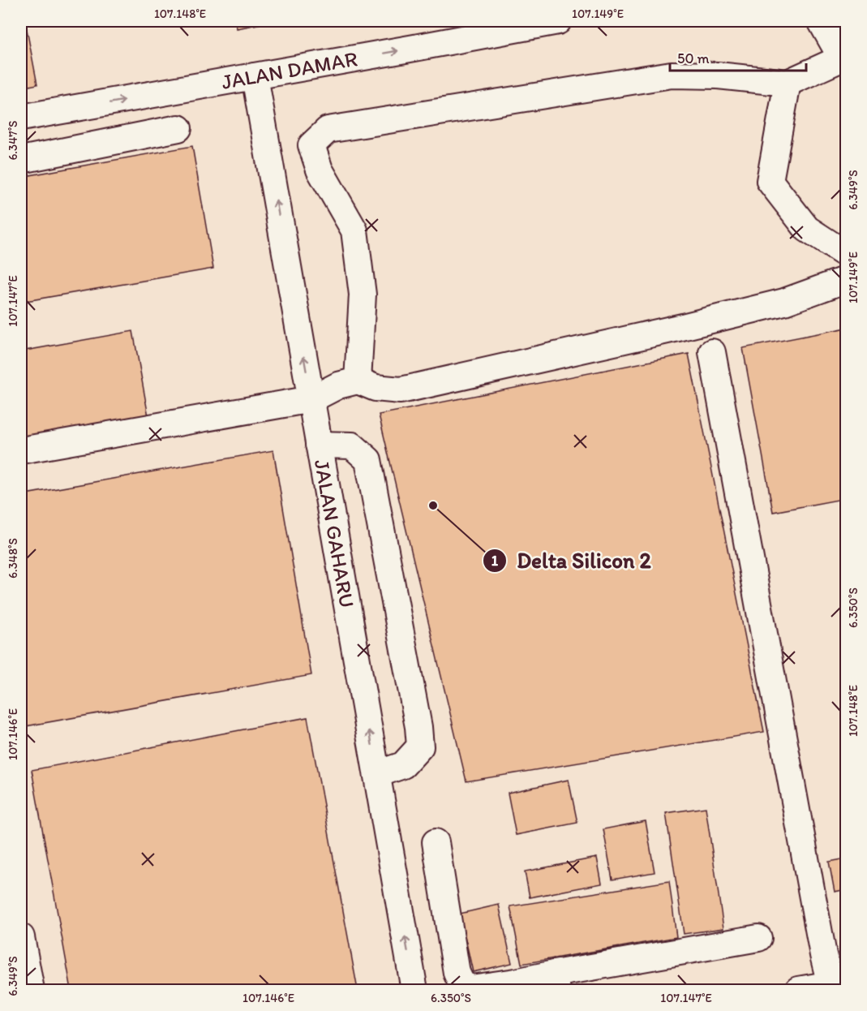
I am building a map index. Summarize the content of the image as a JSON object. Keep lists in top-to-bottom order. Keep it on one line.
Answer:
{"streets":{"street":["JALAN DAMAR","JALAN GAHARU"]},"crossings":[["JALAN DAMAR","JALAN GAHARU"]],"one_way":["JALAN DAMAR","JALAN GAHARU"],"places":["Delta Silicon 2"],"scale_bar":"50 m","coordinates":["107.148°E","107.149°E","6.347°S","6.349°S","107.147°E","6.348°S","6.350°S","107.146°E"]}
